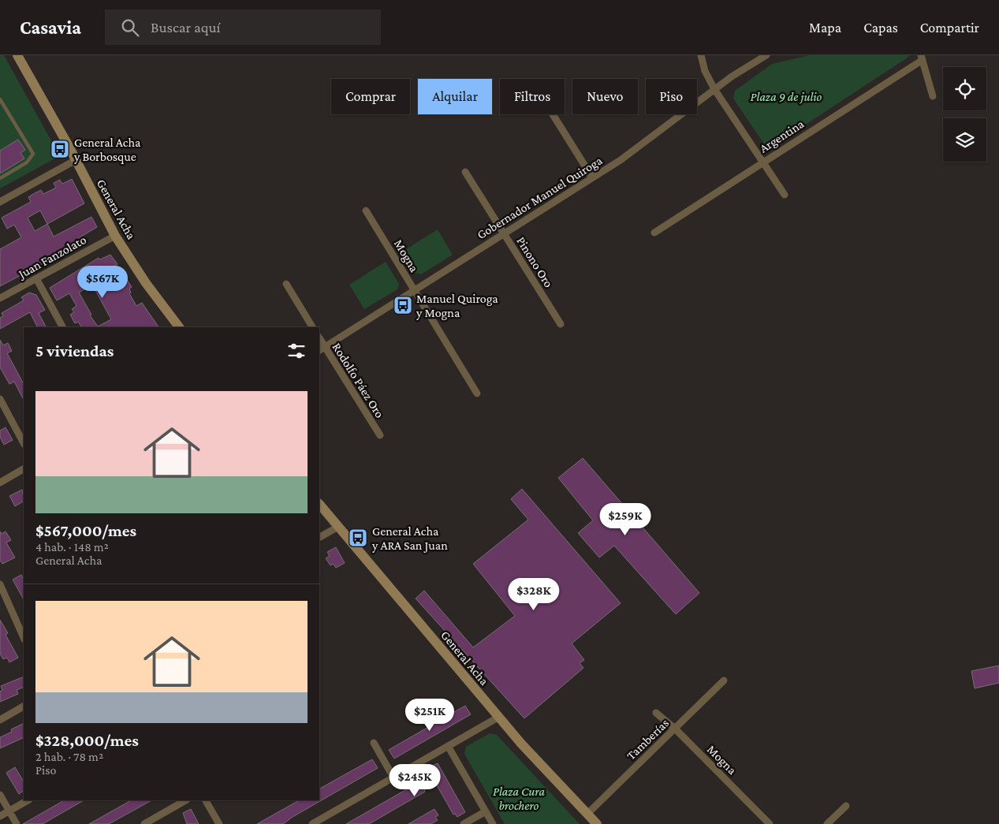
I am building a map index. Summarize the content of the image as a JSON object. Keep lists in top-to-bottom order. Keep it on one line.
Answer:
{"streets":{"main road":["General Acha"],"street":["Argentina","Gobernador Manuel Quiroga","Mogna","Juan Fanzolato","Pinono Oro","Rodolfo Páez Oro","Tamberías"]},"crossings":[["Gobernador Manuel Quiroga","Mogna"],["Gobernador Manuel Quiroga","Pinono Oro"],["Gobernador Manuel Quiroga","Rodolfo Páez Oro"],["General Acha","Juan Fanzolato"],["General Acha","Tamberías"],["Mogna","Tamberías"]],"parks":["Plaza 9 de julio","Plaza Cura brochero"],"places":{"bus stop":["General Acha y Borbosque","Manuel Quiroga y Mogna","General Acha y ARA San Juan"]},"page":{"header":"Casavia","search":"Buscar aquí","nav":["Mapa","Capas","Compartir"],"chip":["Comprar","Alquilar","Filtros","Nuevo","Piso"],"price":["$567K","$259K","$328K","$251K","$245K"],"heading":"5 viviendas","list":[{"name":"$567,000/mes","note":"4 hab. · 148 m² · General Acha"},{"name":"$328,000/mes","note":"2 hab. · 78 m² · Piso"}]}}
